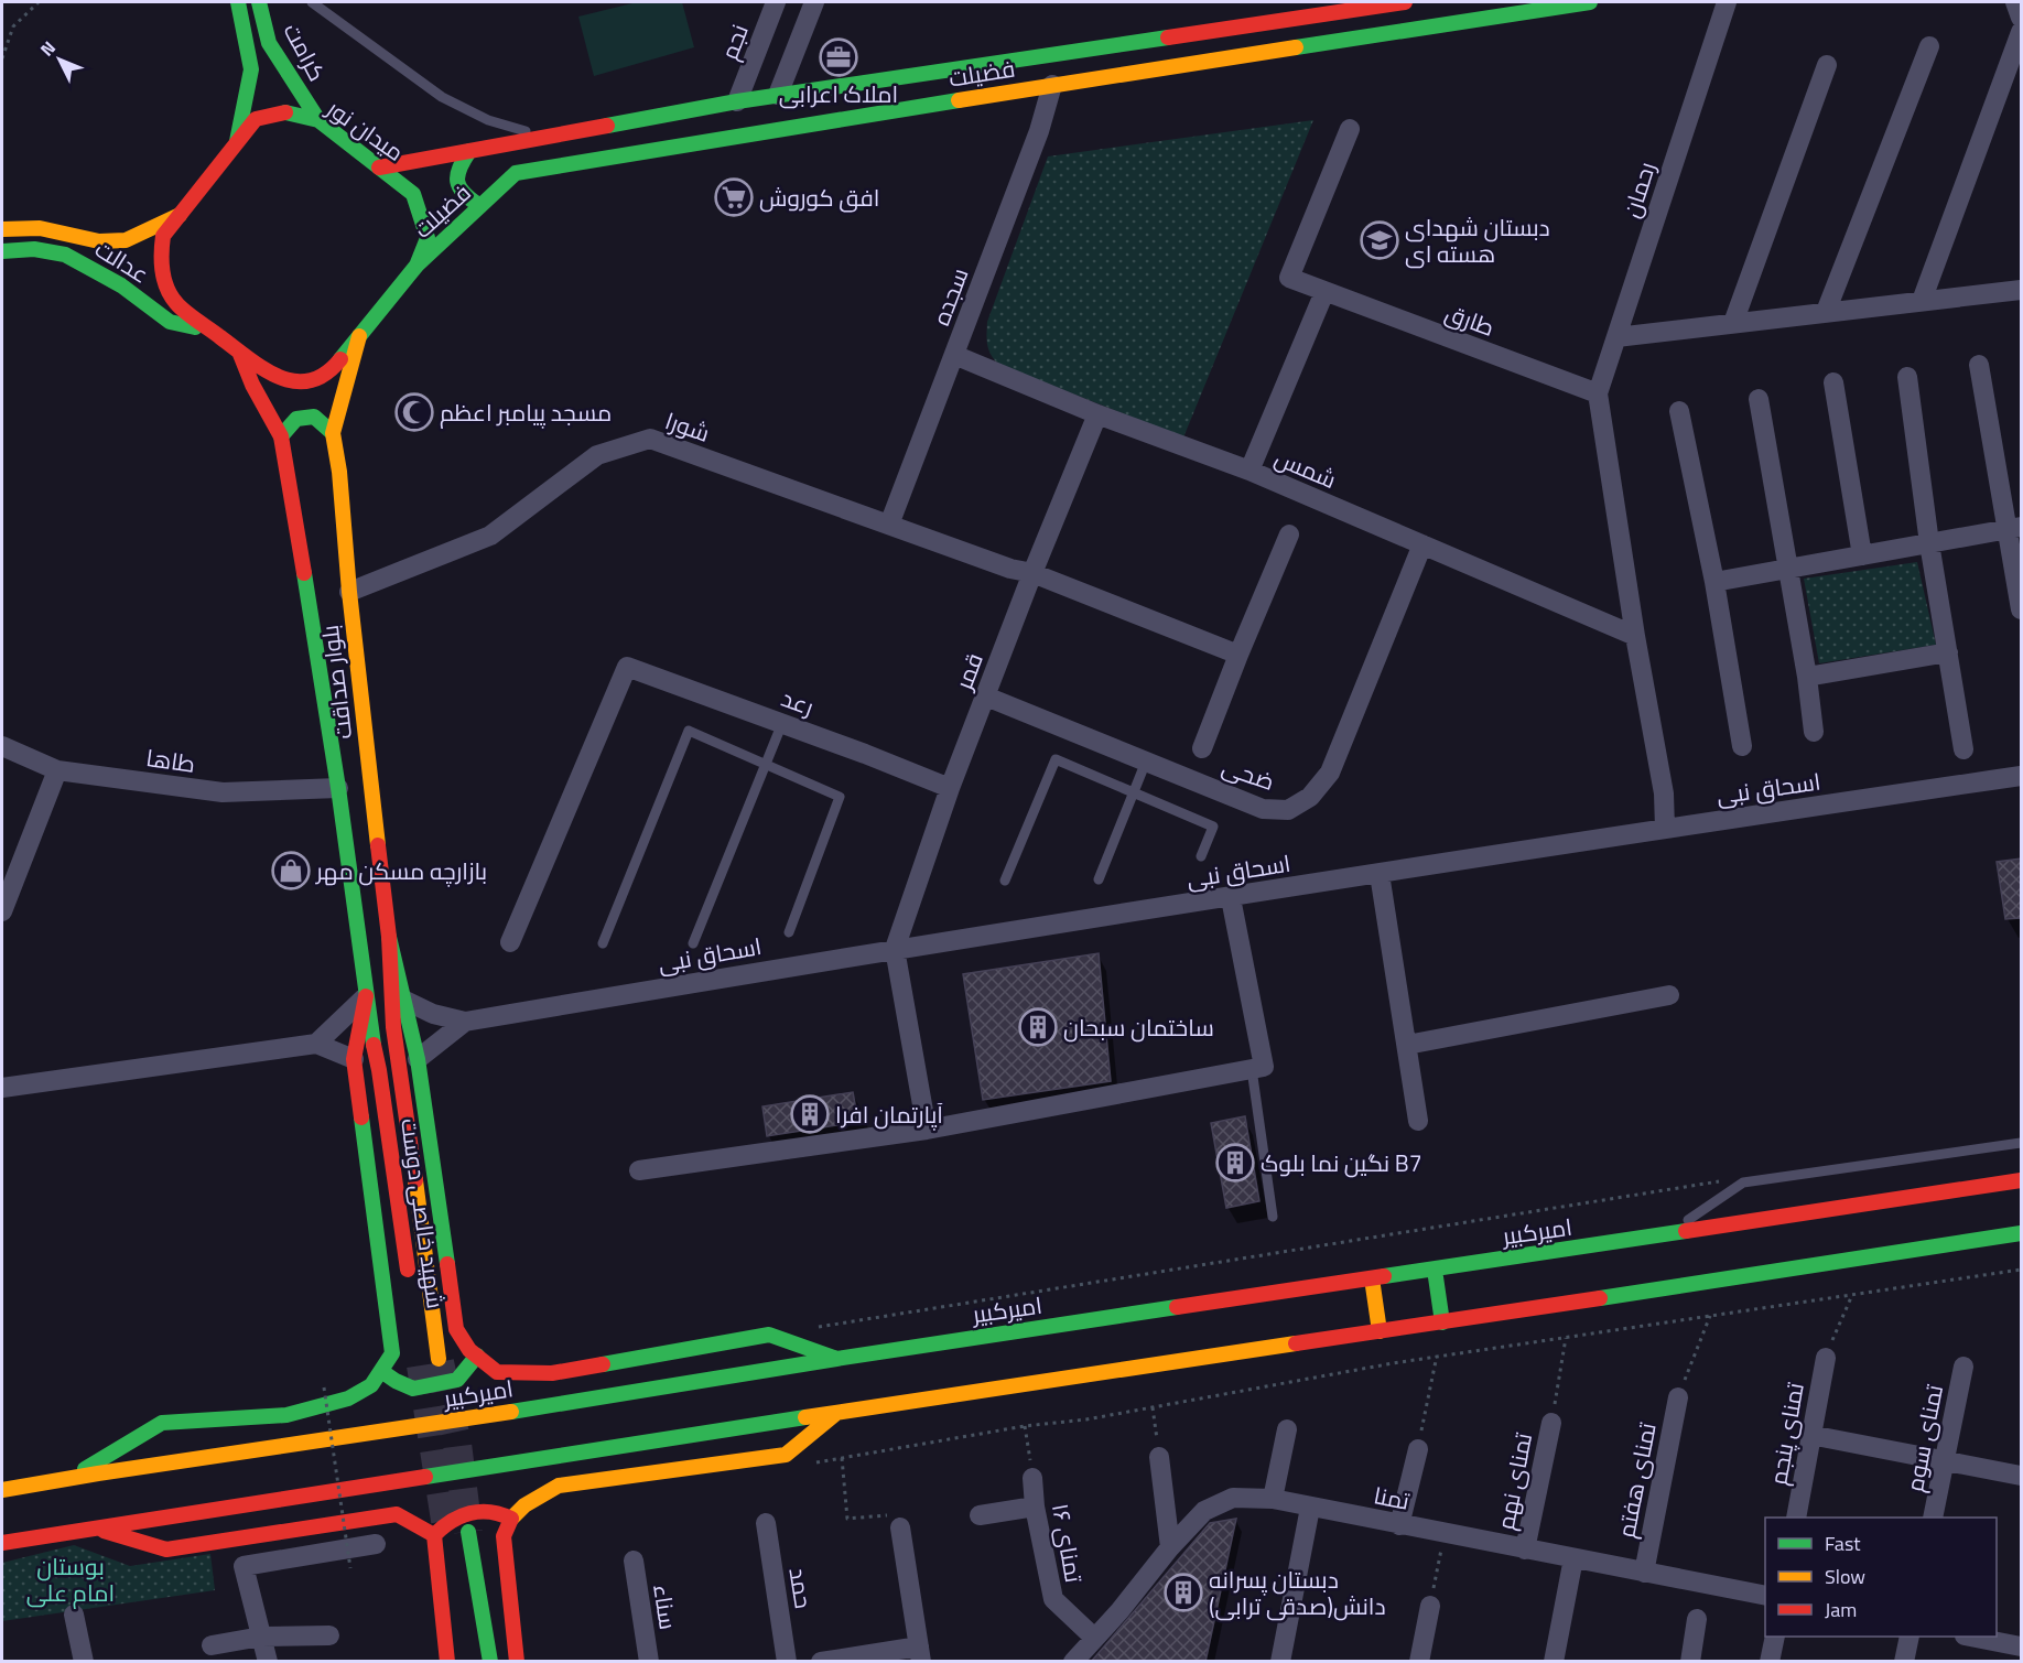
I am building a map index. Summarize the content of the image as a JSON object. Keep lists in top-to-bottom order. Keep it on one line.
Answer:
{"streets":{"main road":["کرامت","فضیلت","میدان نور","عدالت","بلوار صداقت","شهید خالصی دوست","امیرکبیر"],"street":["نجم","رحمان","سجده","طارق","شورا","شمس","قمر","رعد","طاها","ضحی","اسحاق نبی","تمنای پنجم","تمنای سوم","تمنای هفتم","تمنای نهم","تمنا","تمنای ۱۶","حمد","سناء"]},"crossings":[["نجم","فضیلت"],["کرامت","میدان نور"],["فضیلت","میدان نور"],["فضیلت","سجده"],["میدان نور","عدالت"],["میدان نور","بلوار صداقت"],["رحمان","طارق"],["سجده","شورا"],["سجده","شمس"],["شورا","قمر"],["شورا","بلوار صداقت"],["شمس","قمر"],["شمس","ضحی"],["قمر","رعد"],["قمر","ضحی"],["قمر","اسحاق نبی"],["بلوار صداقت","طاها"],["بلوار صداقت","شهید خالصی دوست"],["تمنای هفتم","تمنا"],["تمنای نهم","تمنا"],["تمنا","تمنای ۱۶"]],"parks":["بوستان امام علی"],"places":{"office":["املاک اعرابی"],"supermarket":["افق کوروش"],"school or university":["دبستان شهدای هسته ای"],"mosque":["مسجد پیامبر اعظم"],"shop":["بازارچه مسکن مهر"],"building":["ساختمان سبحان","آپارتمان افرا","نگین نما بلوک B7","دبستان پسرانه دانش(صدقی ترابی)"]},"legend":["Fast","Slow","Jam"],"north":"top left"}
